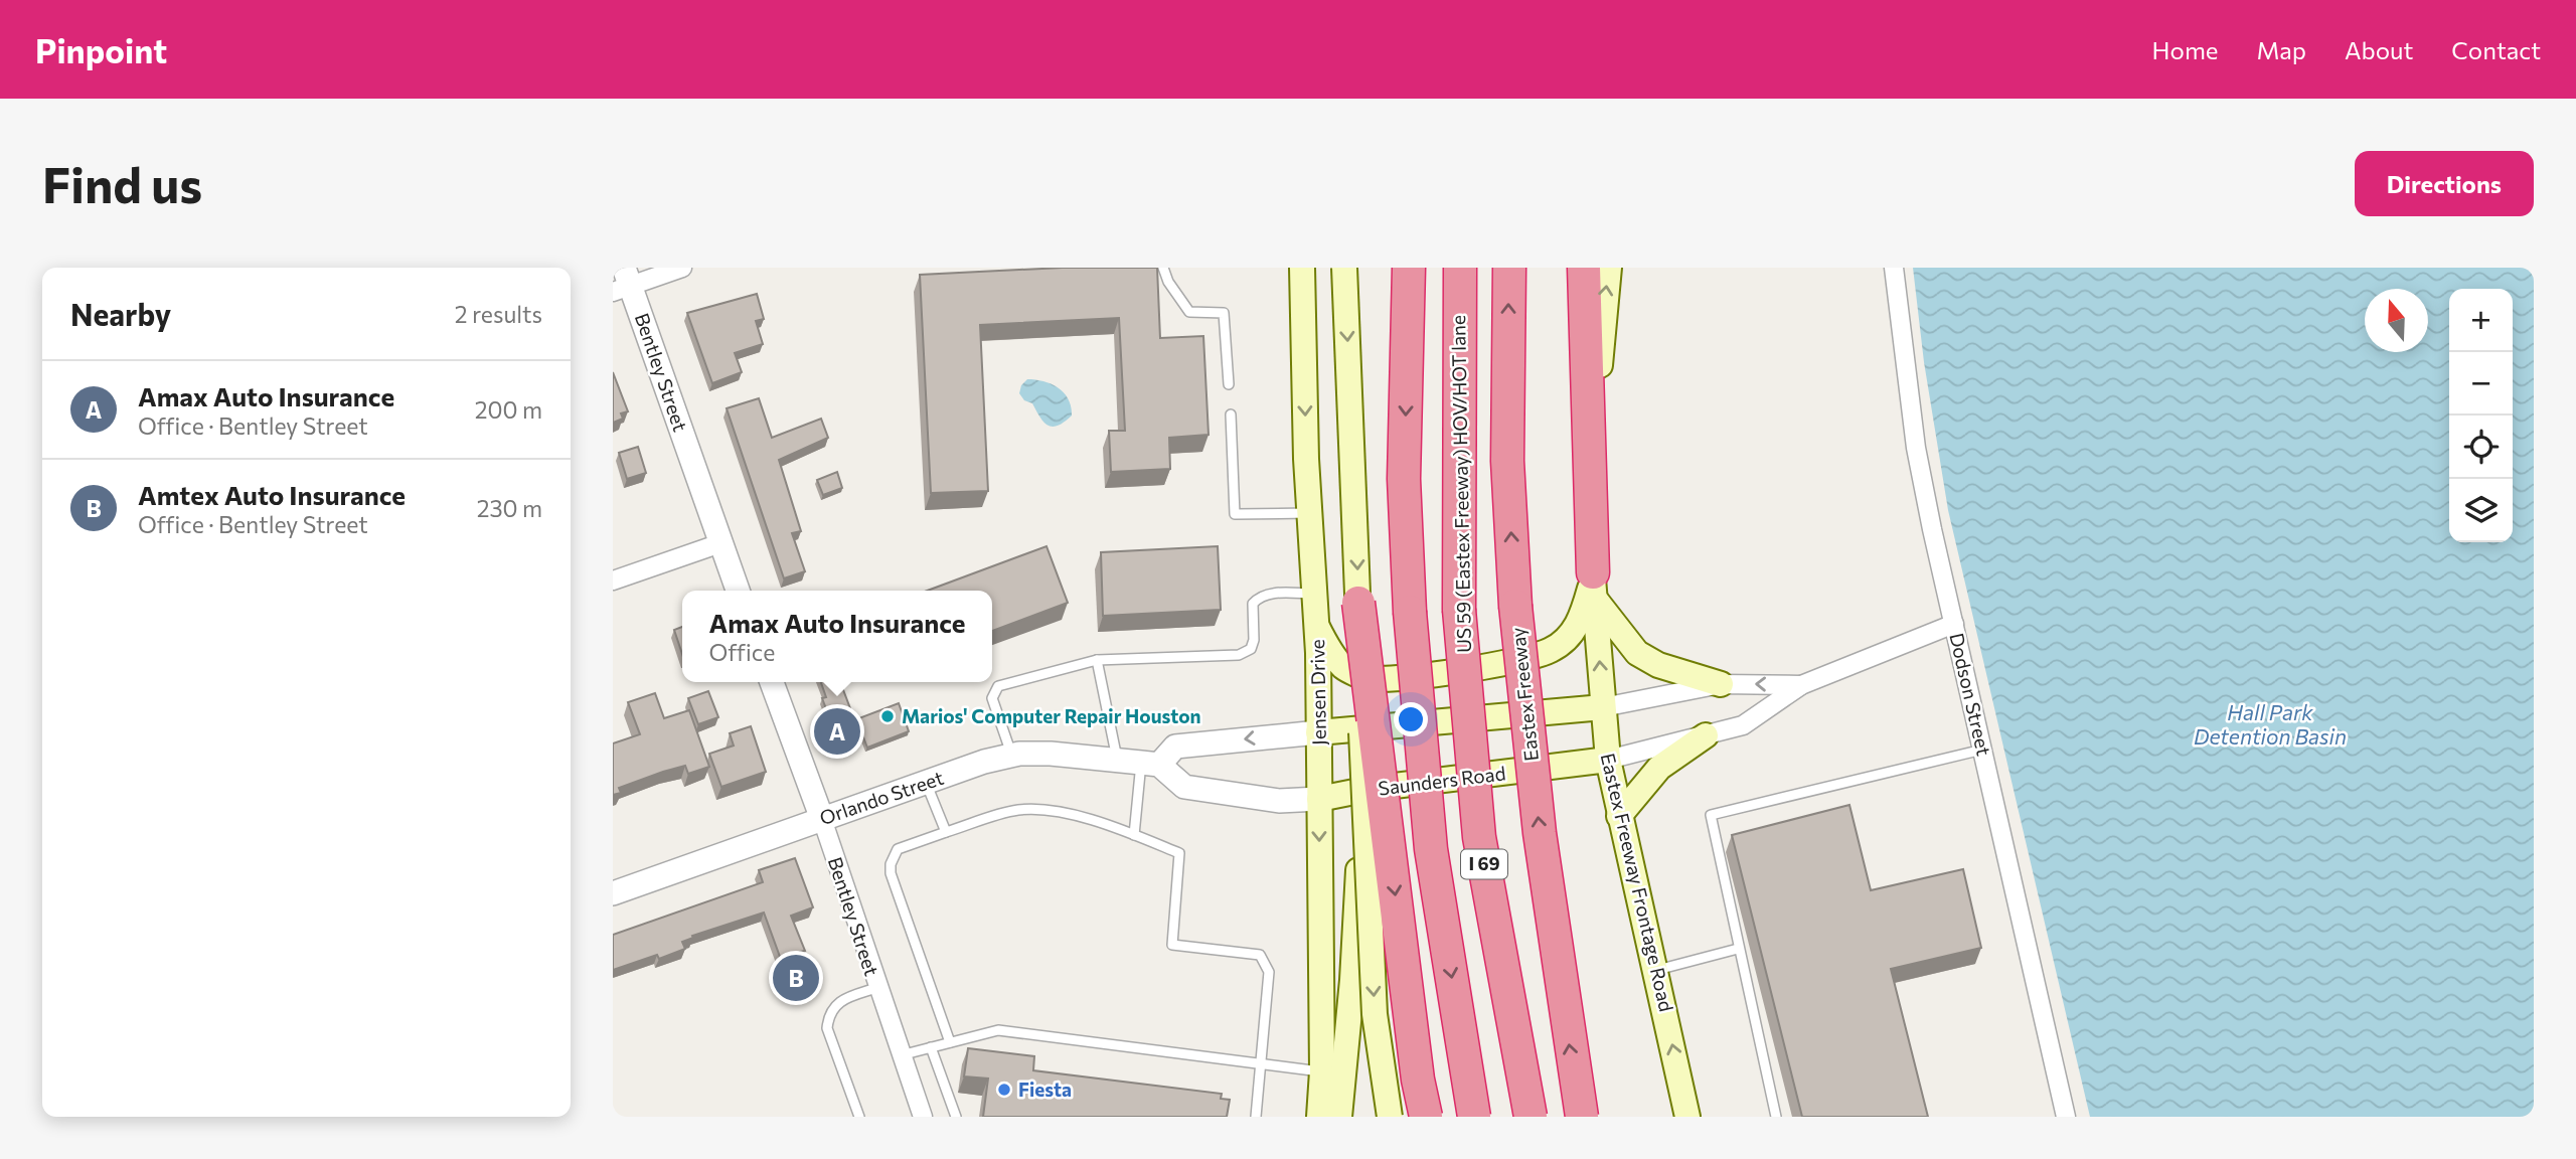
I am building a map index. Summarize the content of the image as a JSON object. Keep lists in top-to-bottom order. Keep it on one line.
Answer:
{"streets":{"highway":["US 59 (Eastex Freeway) HOV/HOT lane","Eastex Freeway","I 69"],"main road":["Jensen Drive","Saunders Road","Eastex Freeway Frontage Road"],"street":["Bentley Street","Dodson Street","Orlando Street"]},"crossings":[["Bentley Street","Orlando Street"],["Jensen Drive","Saunders Road"],["Dodson Street","Saunders Road"],["Saunders Road","Eastex Freeway Frontage Road"]],"one_way":["Eastex Freeway Frontage Road"],"water":["Hall Park Detention Basin"],"places":["Marios' Computer Repair Houston","Fiesta"],"north":"top","page":{"header":"Pinpoint","nav":["Home","Map","About","Contact"],"buttons":"Directions","title":"Find us","heading":["Nearby","2 results"],"map_buttons":["+","−"],"list":[{"mark":"A","name":"Amax Auto Insurance","note":"Office · Bentley Street","value":"200 m"},{"mark":"B","name":"Amtex Auto Insurance","note":"Office · Bentley Street","value":"230 m"}],"popup":["Amax Auto Insurance","Office"],"pins":["A","B"]}}
